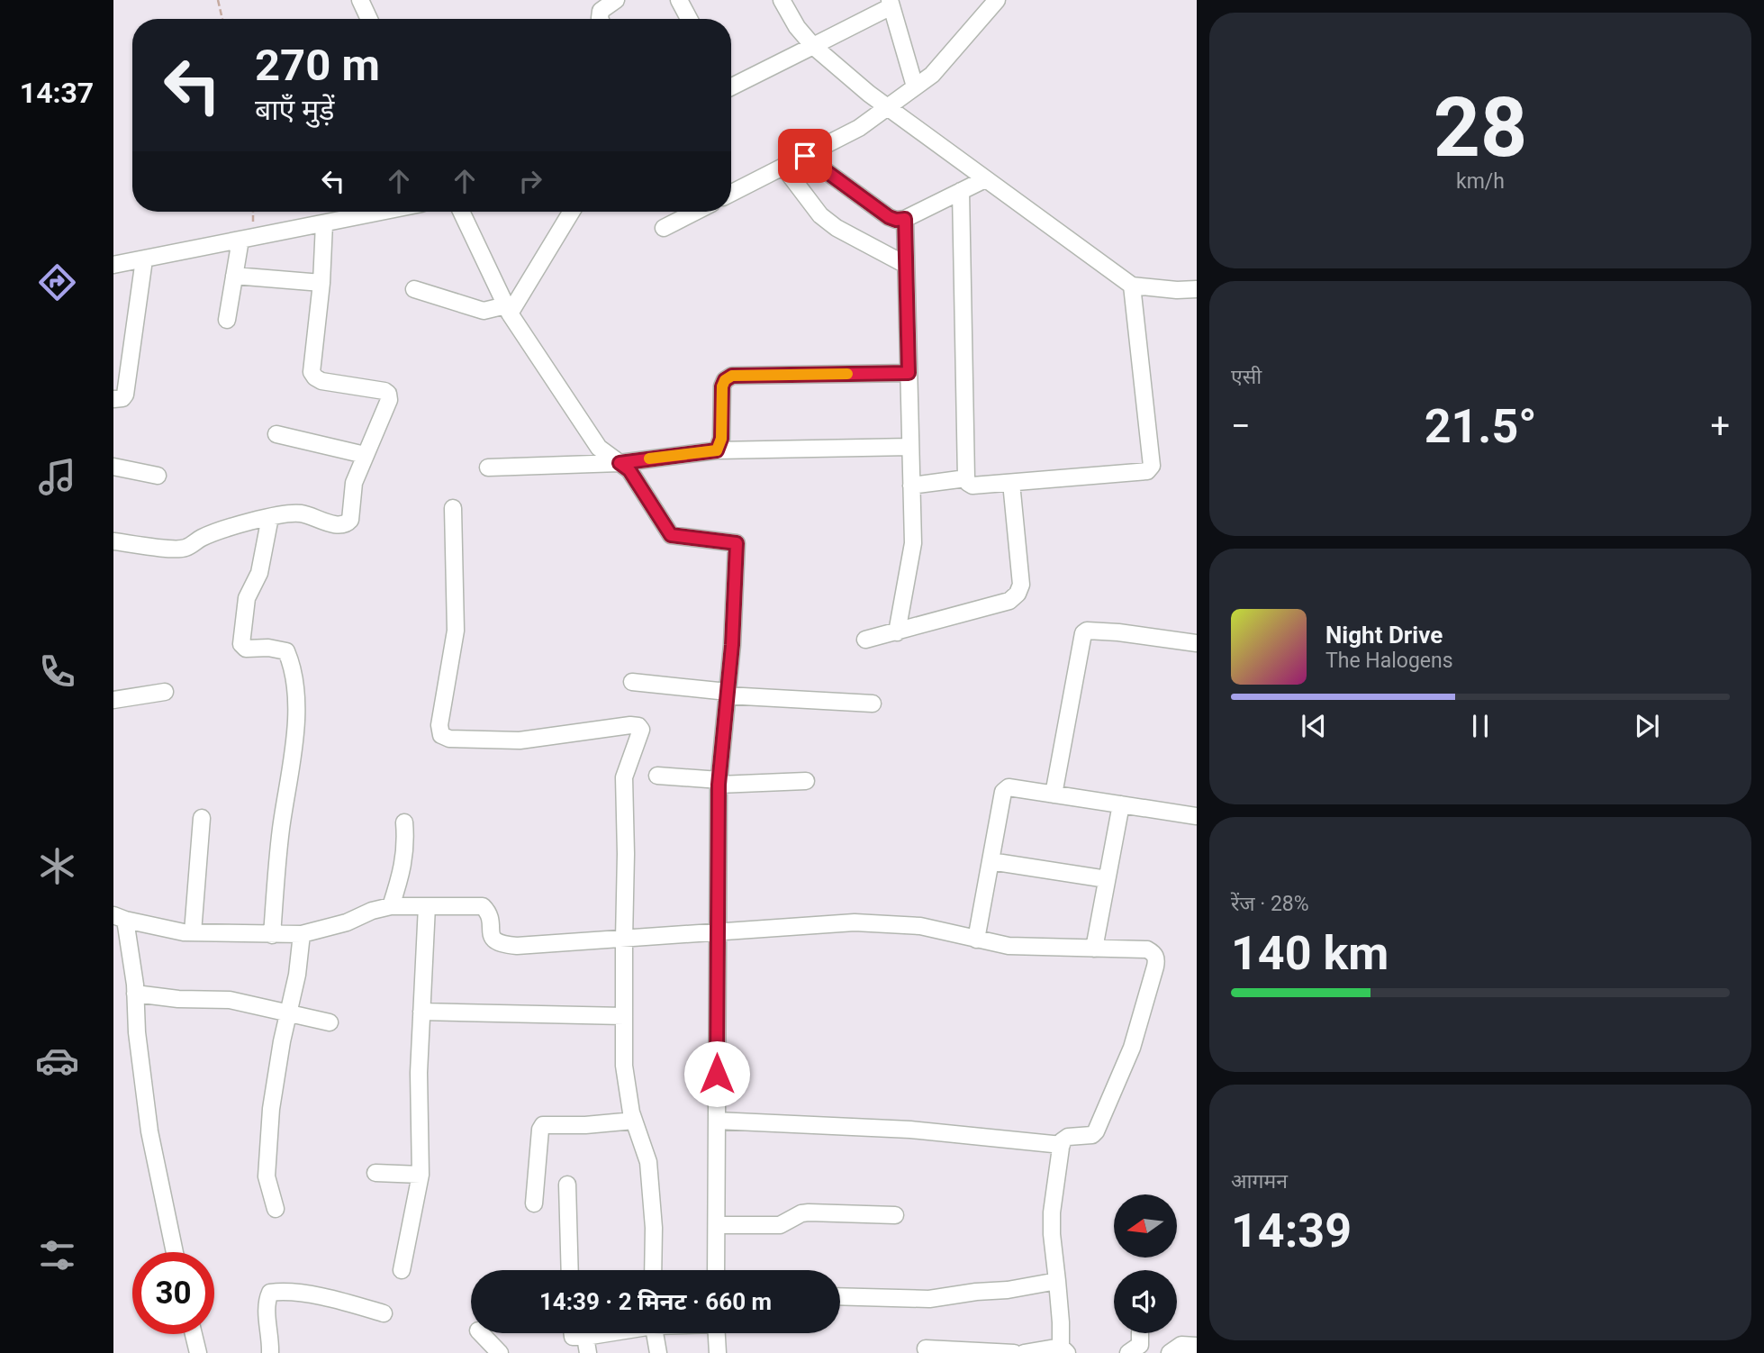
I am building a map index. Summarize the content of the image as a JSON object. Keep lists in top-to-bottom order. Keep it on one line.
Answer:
{"north":"left","page":{"tabs":"14:37","tile":[["28","km/h"],"एसी",["रेंज · 28%","140 km"],["आगमन","14:39"]],"turn":["270 m","बाएँ मुड़ें"],"heat":["−","21.5°","+"],"song":["Night Drive","The Halogens"],"limit":"30","trip":"14:39 · 2 मिनट · 660 m"}}
